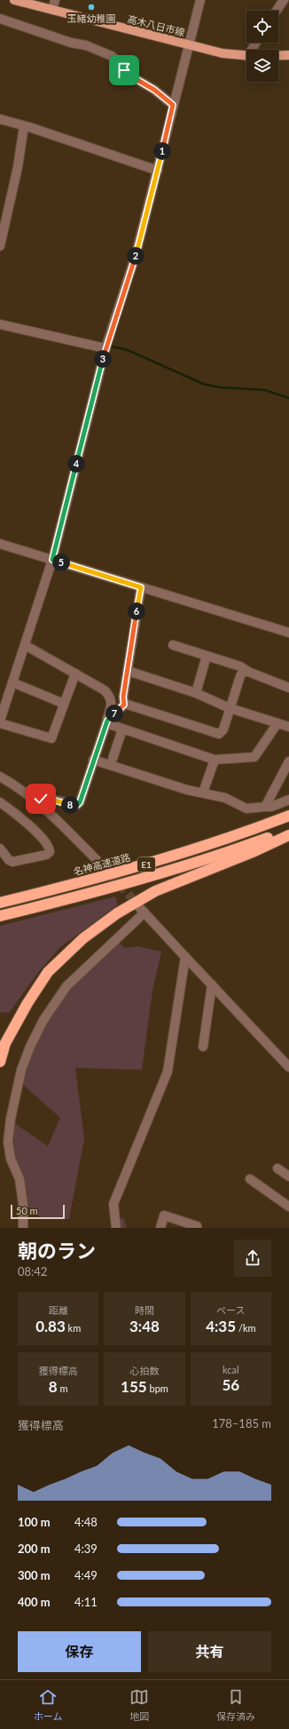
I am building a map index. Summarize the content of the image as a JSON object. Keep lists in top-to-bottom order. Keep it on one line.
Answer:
{"streets":{"highway":["名神高速道路","E1"],"main road":["高木八日市線"]},"places":["玉緒幼稚園"],"scale_bar":"50 m","page":{"pins":["1","2","3","4","5","6","7","8"],"scale":"50 m","heading":["朝のラン","08:42"],"stats":[["距離","0.83 km"],["時間","3:48"],["ペース","4:35 /km"],["獲得標高","8 m"],["心拍数","155 bpm"],["kcal","56"]],"chart":["獲得標高","178–185 m"],"list":[{"name":"100 m","note":"4:48"},{"name":"200 m","note":"4:39"},{"name":"300 m","note":"4:49"},{"name":"400 m","note":"4:11"}],"buttons":["保存","共有"],"tabs":["ホーム","地図","保存済み"]}}
